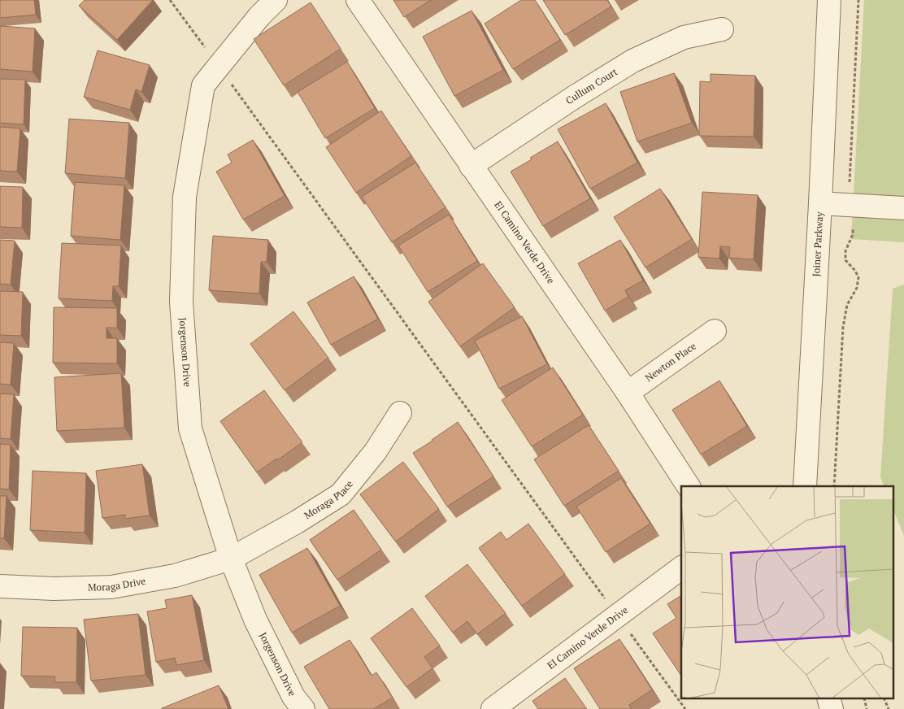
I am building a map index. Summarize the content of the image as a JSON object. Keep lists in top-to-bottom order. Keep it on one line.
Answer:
{"streets":{"street":["Cullum Court","El Camino Verde Drive","Joiner Parkway","Jorgenson Drive","Newton Place","Moraga Place","Moraga Drive"]},"crossings":[["Cullum Court","El Camino Verde Drive"],["El Camino Verde Drive","Newton Place"],["Jorgenson Drive","Moraga Place"],["Jorgenson Drive","Moraga Drive"],["Moraga Place","Moraga Drive"]]}
